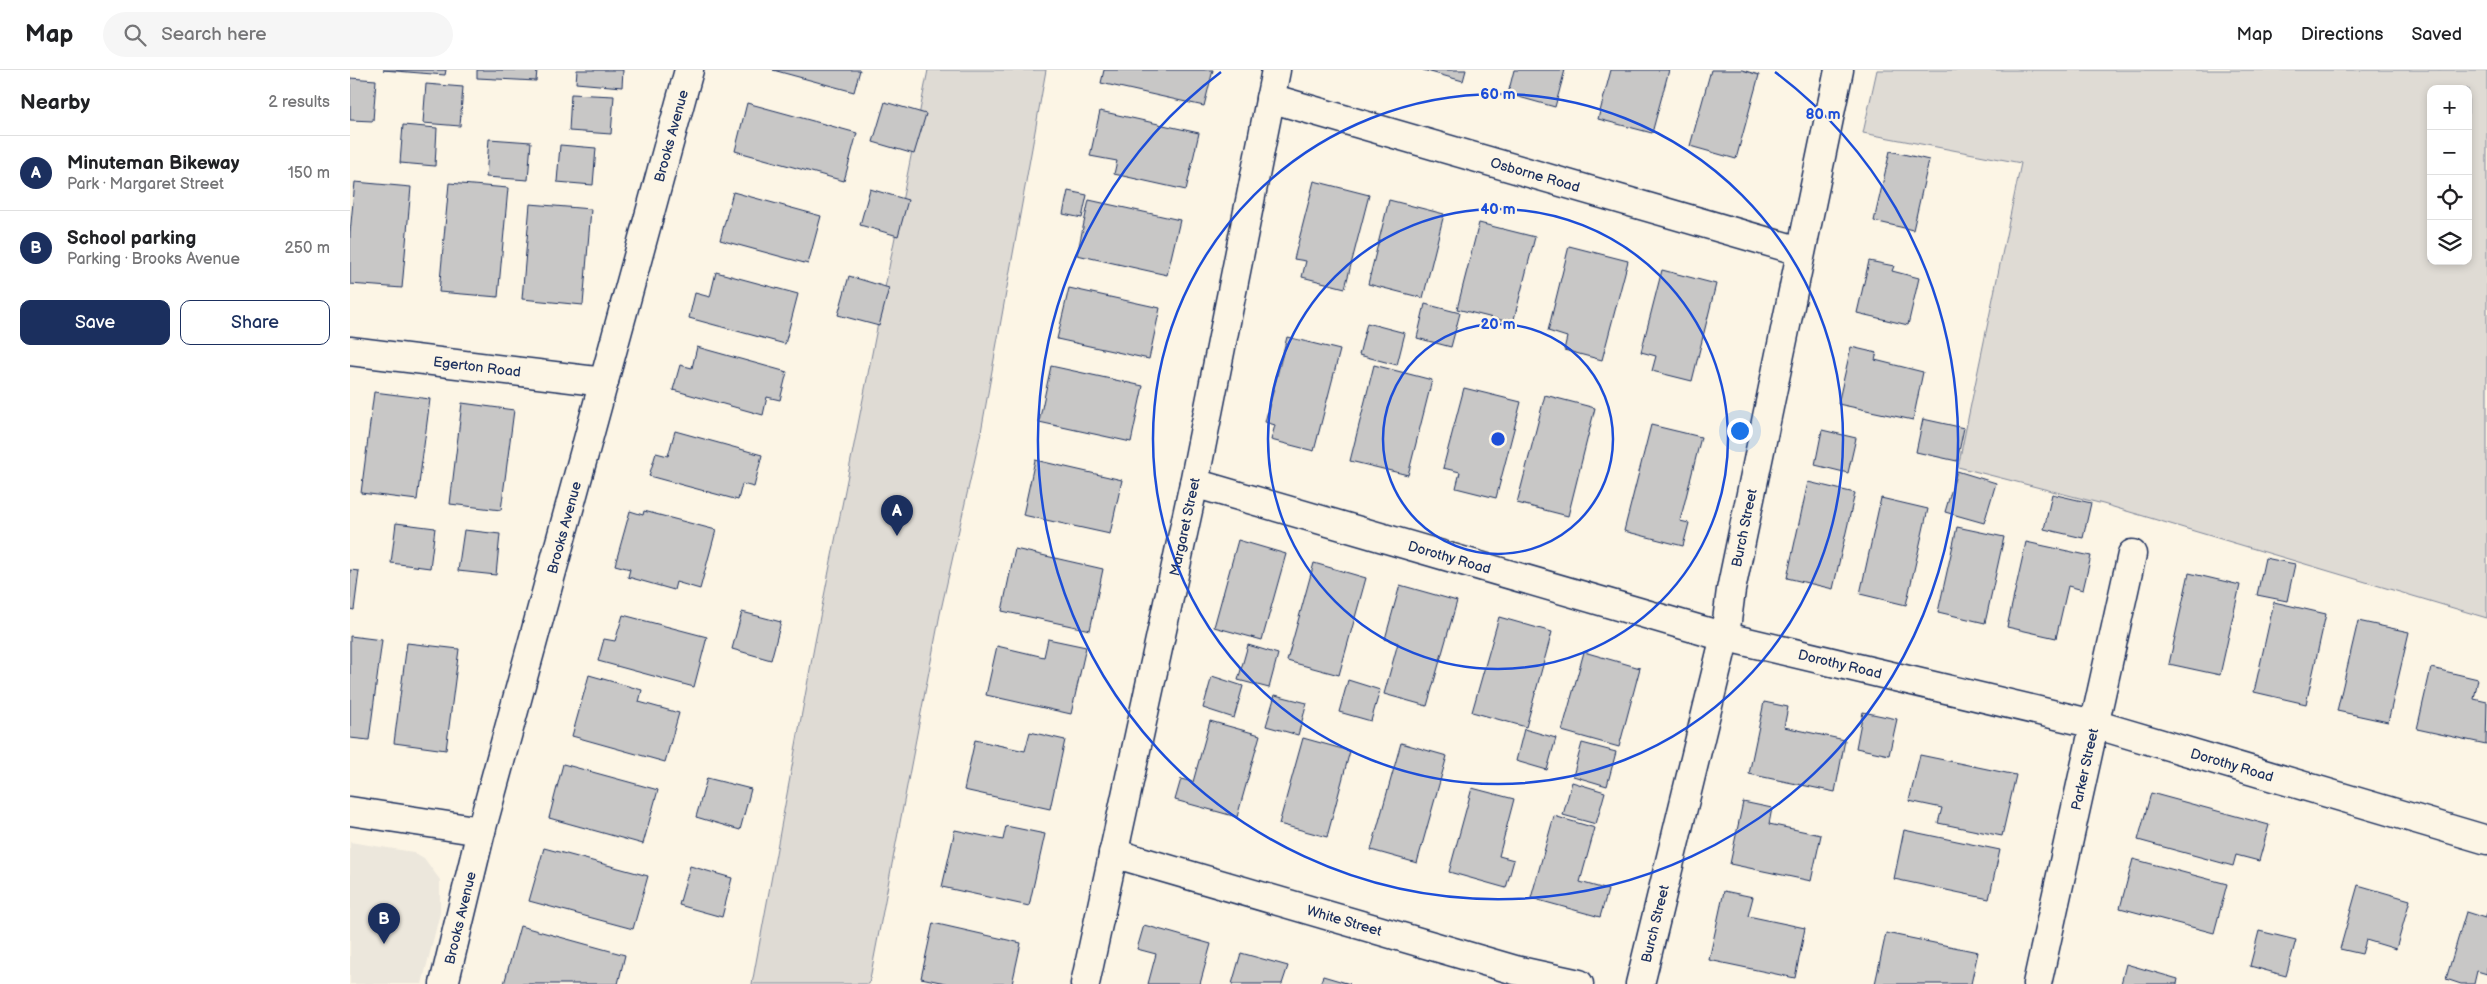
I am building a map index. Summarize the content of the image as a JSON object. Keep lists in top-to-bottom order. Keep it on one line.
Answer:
{"streets":{"street":["Brooks Avenue","Osborne Road","Egerton Road","Margaret Street","Burch Street","Dorothy Road","Parker Street","White Street"]},"crossings":[["Brooks Avenue","Egerton Road"],["Osborne Road","Margaret Street"],["Osborne Road","Burch Street"],["Margaret Street","Dorothy Road"],["Margaret Street","White Street"],["Burch Street","Dorothy Road"],["Dorothy Road","Parker Street"]],"page":{"header":"Map","search":"Search here","nav":["Map","Directions","Saved"],"heading":["Nearby","2 results"],"map_buttons":["+","−"],"list":[{"mark":"A","name":"Minuteman Bikeway","note":"Park · Margaret Street","value":"150 m"},{"mark":"B","name":"School parking","note":"Parking · Brooks Avenue","value":"250 m"}],"buttons":["Save","Share"],"pins":["A","B"]},"rings":["60 m","80 m","40 m","20 m"]}
